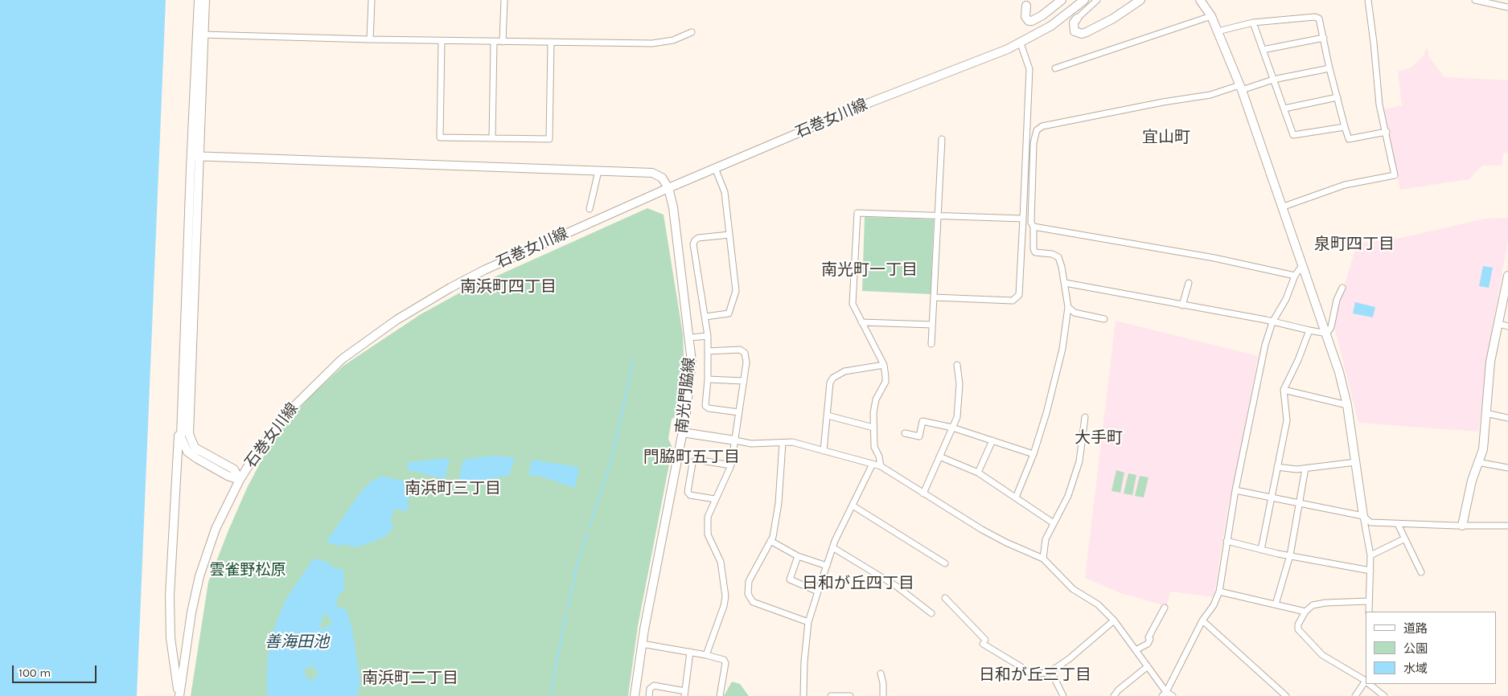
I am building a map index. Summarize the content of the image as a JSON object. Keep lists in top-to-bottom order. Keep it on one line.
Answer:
{"streets":{"street":["石巻女川線","南光門脇線"]},"crossings":[["石巻女川線","南光門脇線"]],"districts":["宜山町","泉町四丁目","南光町一丁目","南浜町四丁目","大手町","門脇町五丁目","南浜町三丁目","日和が丘四丁目","日和が丘三丁目","南浜町二丁目"],"water":["善海田池"],"parks":["雲雀野松原"],"legend":["道路","公園","水域"],"scale_bar":"100 m"}
